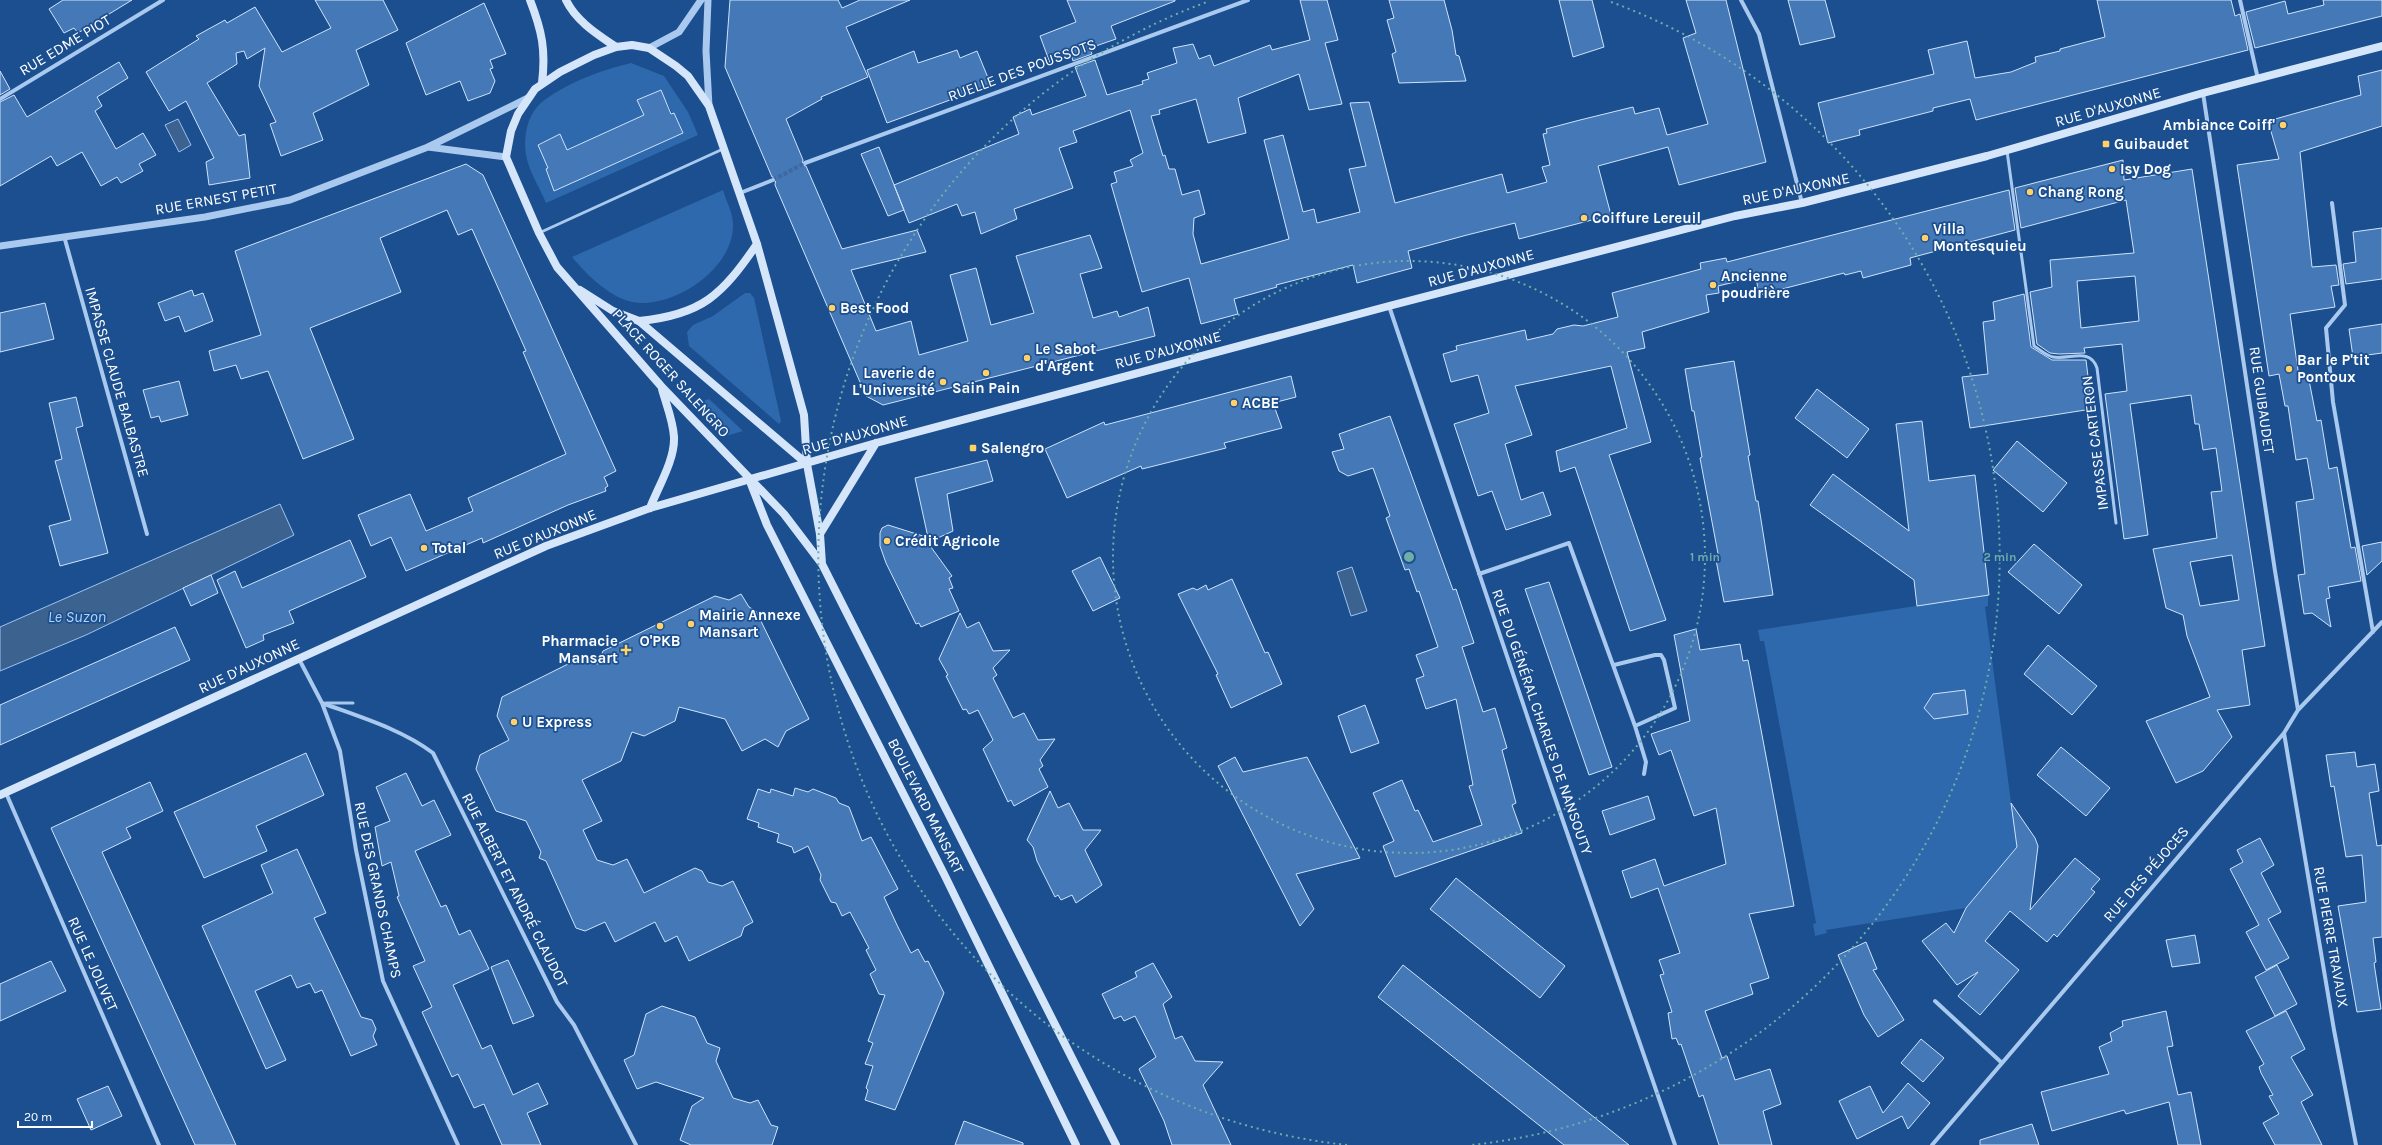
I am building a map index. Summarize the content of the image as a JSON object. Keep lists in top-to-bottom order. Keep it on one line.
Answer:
{"streets":{"main road":["RUE D'AUXONNE","PLACE ROGER SALENGRO","BOULEVARD MANSART"],"street":["RUE EDME PIOT","RUELLE DES POUSSOTS","RUE ERNEST PETIT","IMPASSE CLAUDE BALBASTRE","RUE GUIBAUDET","RUE DU GÉNÉRAL CHARLES DE NANSOUTY","RUE DES PÉJOCES","RUE DES GRANDS CHAMPS","RUE ALBERT ET ANDRÉ CLAUDOT","RUE PIERRE TRAVAUX","RUE LE JOLIVET"],"lane":["IMPASSE CARTERON"]},"crossings":[["RUE D'AUXONNE","PLACE ROGER SALENGRO"],["RUE D'AUXONNE","RUE GUIBAUDET"],["RUE D'AUXONNE","IMPASSE CARTERON"],["RUE D'AUXONNE","RUE DU GÉNÉRAL CHARLES DE NANSOUTY"],["RUE D'AUXONNE","BOULEVARD MANSART"],["RUE D'AUXONNE","RUE DES GRANDS CHAMPS"],["RUE D'AUXONNE","RUE LE JOLIVET"],["RUE ERNEST PETIT","PLACE ROGER SALENGRO"],["RUE ERNEST PETIT","IMPASSE CLAUDE BALBASTRE"],["PLACE ROGER SALENGRO","BOULEVARD MANSART"],["RUE GUIBAUDET","RUE DES PÉJOCES"],["RUE DES PÉJOCES","RUE PIERRE TRAVAUX"],["RUE DES GRANDS CHAMPS","RUE ALBERT ET ANDRÉ CLAUDOT"]],"water":["Le Suzon"],"places":{"other":["Ambiance Coiff'","Isy Dog","Chang Rong","Coiffure Lereuil","Villa Montesquieu","Ancienne poudrière","Best Food","Le Sabot d'Argent","Bar le P'tit Pontoux","Sain Pain","Laverie de L'Université","ACBE","Crédit Agricole","Total","Mairie Annexe Mansart","O'PKB","U Express"],"transit":["Guibaudet","Salengro"],"health":["Pharmacie Mansart"]},"scale_bar":"20 m","rings":["1 min","2 min"]}
